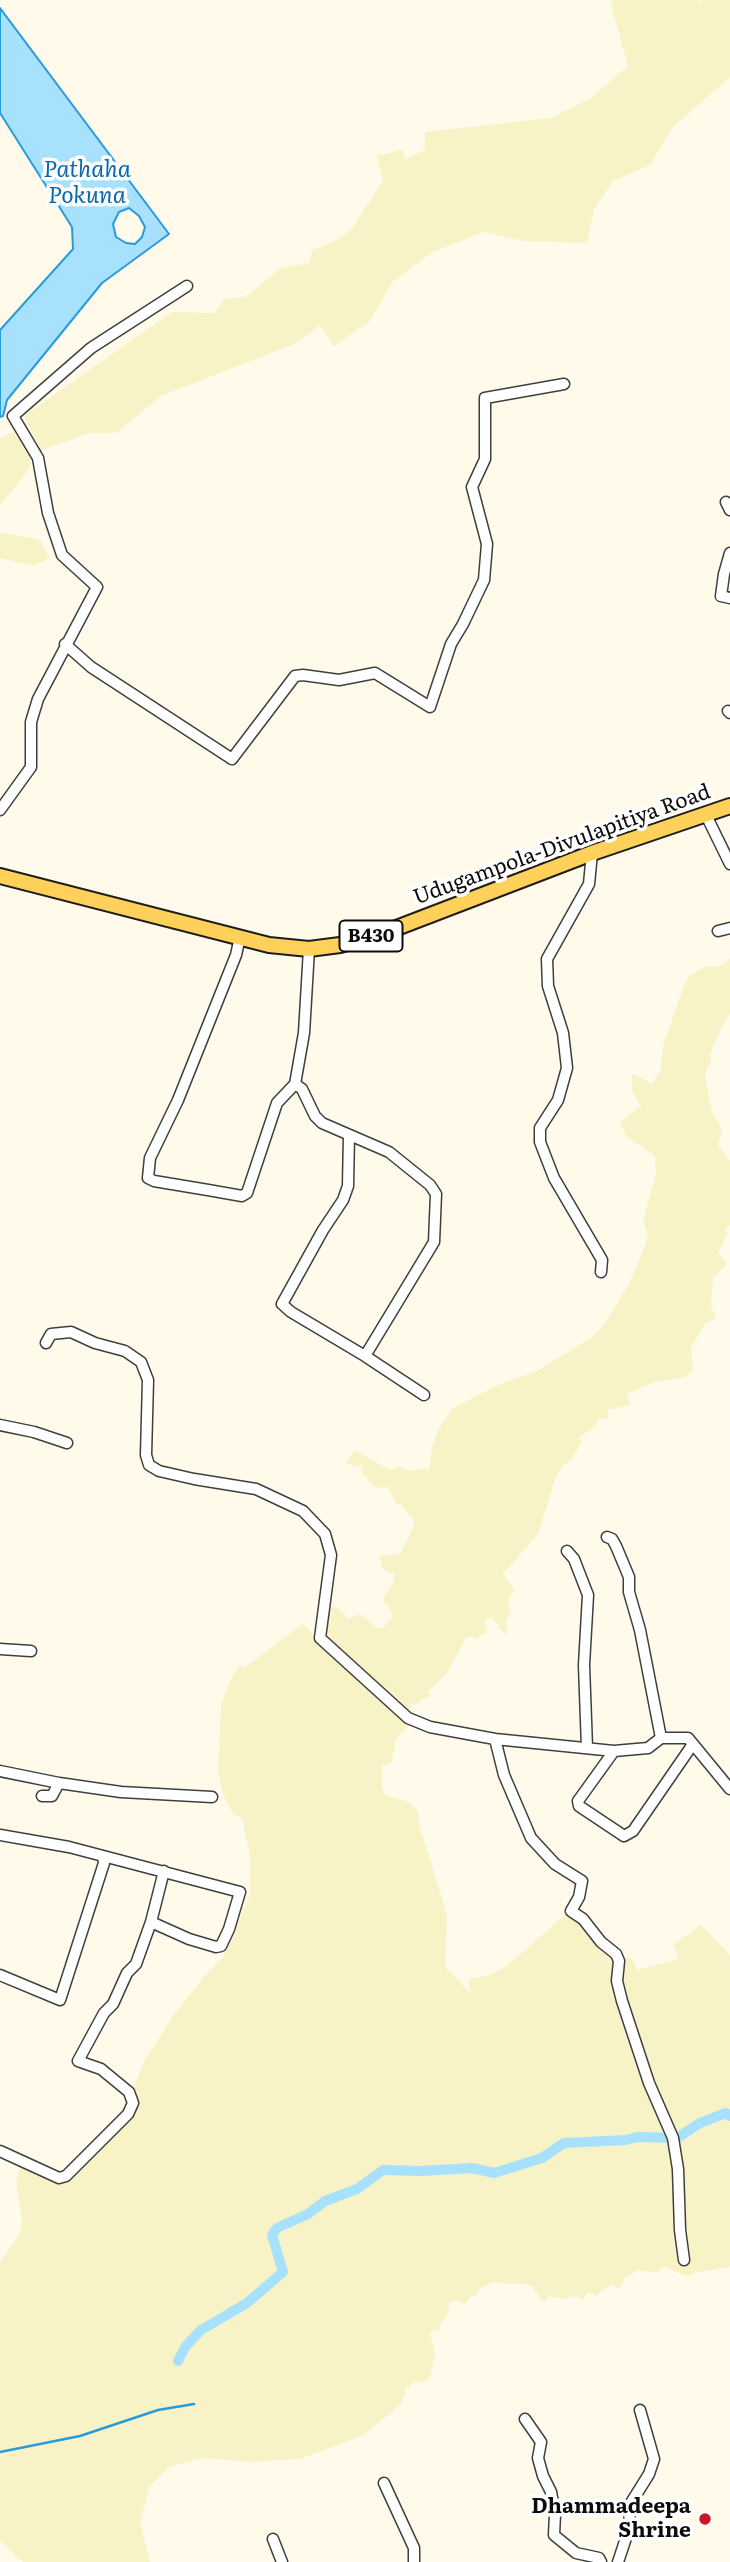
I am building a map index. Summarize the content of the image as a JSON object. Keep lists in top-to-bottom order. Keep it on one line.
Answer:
{"streets":{"main road":["Udugampola-Divulapitiya Road","B430"]},"water":["Pathaha Pokuna"],"places":["Dhammadeepa Shrine"]}
